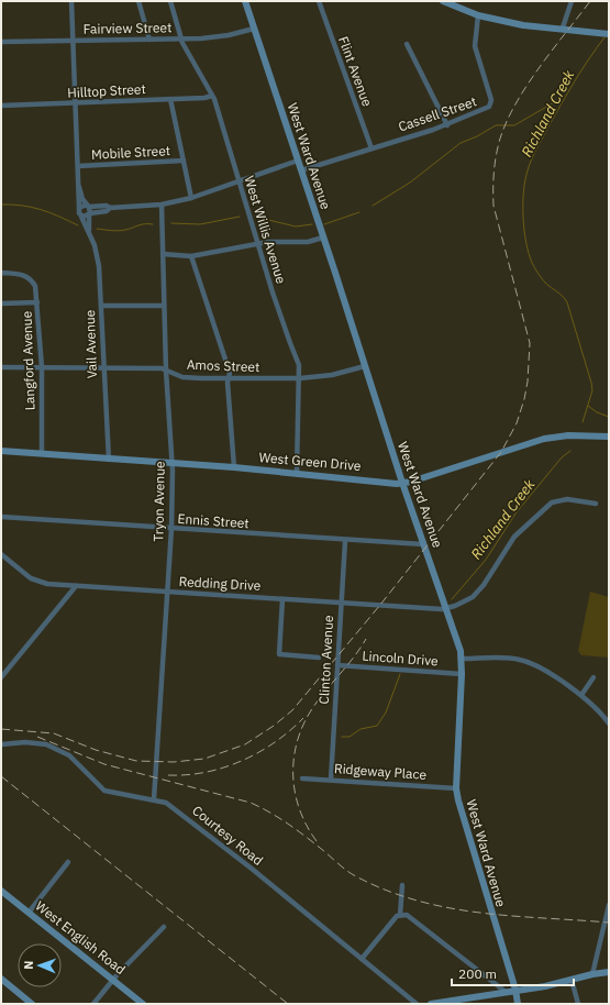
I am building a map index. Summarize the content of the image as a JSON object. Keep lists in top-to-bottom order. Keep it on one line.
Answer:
{"streets":{"street":["Fairview Street","Flint Avenue","Hilltop Street","Cassell Street","Mobile Street","West Ward Avenue","West Willis Avenue","Vail Avenue","Langford Avenue","Amos Street","West Green Drive","Tryon Avenue","Ennis Street","Redding Drive","Lincoln Drive","Clinton Avenue","Ridgeway Place","Courtesy Road","West English Road"]},"crossings":[["Fairview Street","West Ward Avenue"],["Fairview Street","West Willis Avenue"],["Flint Avenue","Cassell Street"],["Hilltop Street","West Willis Avenue"],["Cassell Street","West Ward Avenue"],["West Ward Avenue","Amos Street"],["West Ward Avenue","West Green Drive"],["West Ward Avenue","Ennis Street"],["West Ward Avenue","Redding Drive"],["West Ward Avenue","Lincoln Drive"],["West Ward Avenue","Ridgeway Place"],["West Willis Avenue","Amos Street"],["West Willis Avenue","West Green Drive"],["Vail Avenue","Amos Street"],["Vail Avenue","West Green Drive"],["Langford Avenue","Amos Street"],["Langford Avenue","West Green Drive"],["Amos Street","Tryon Avenue"],["West Green Drive","Tryon Avenue"],["Tryon Avenue","Ennis Street"],["Tryon Avenue","Redding Drive"],["Tryon Avenue","Courtesy Road"],["Ennis Street","Clinton Avenue"],["Redding Drive","Clinton Avenue"],["Lincoln Drive","Clinton Avenue"],["Clinton Avenue","Ridgeway Place"]],"water":["Richland Creek"],"scale_bar":"200 m","north":"left"}
